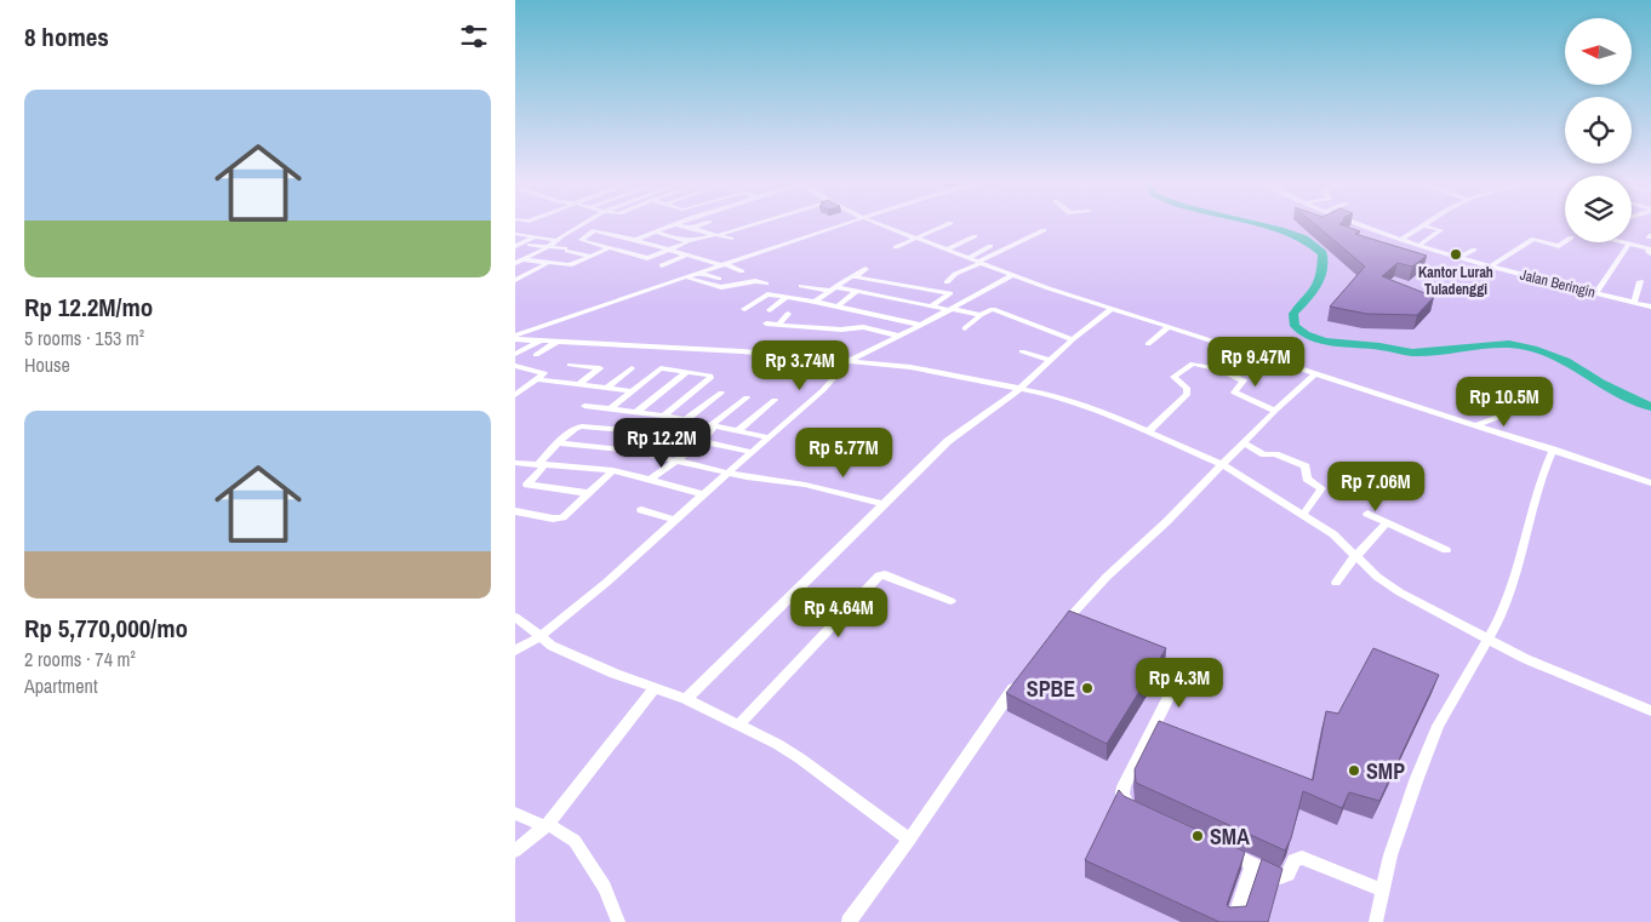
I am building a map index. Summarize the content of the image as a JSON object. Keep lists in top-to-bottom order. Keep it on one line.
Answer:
{"streets":{"street":["Jalan Beringin"]},"places":["Kantor Lurah Tuladenggi","SPBE","SMP","SMA"],"north":"left","page":{"heading":"8 homes","list":[{"name":"Rp 12.2M/mo","note":"5 rooms · 153 m² · House"},{"name":"Rp 5,770,000/mo","note":"2 rooms · 74 m² · Apartment"}],"price":["Rp 9.47M","Rp 3.74M","Rp 10.5M","Rp 12.2M","Rp 5.77M","Rp 7.06M","Rp 4.64M","Rp 4.3M"]}}
